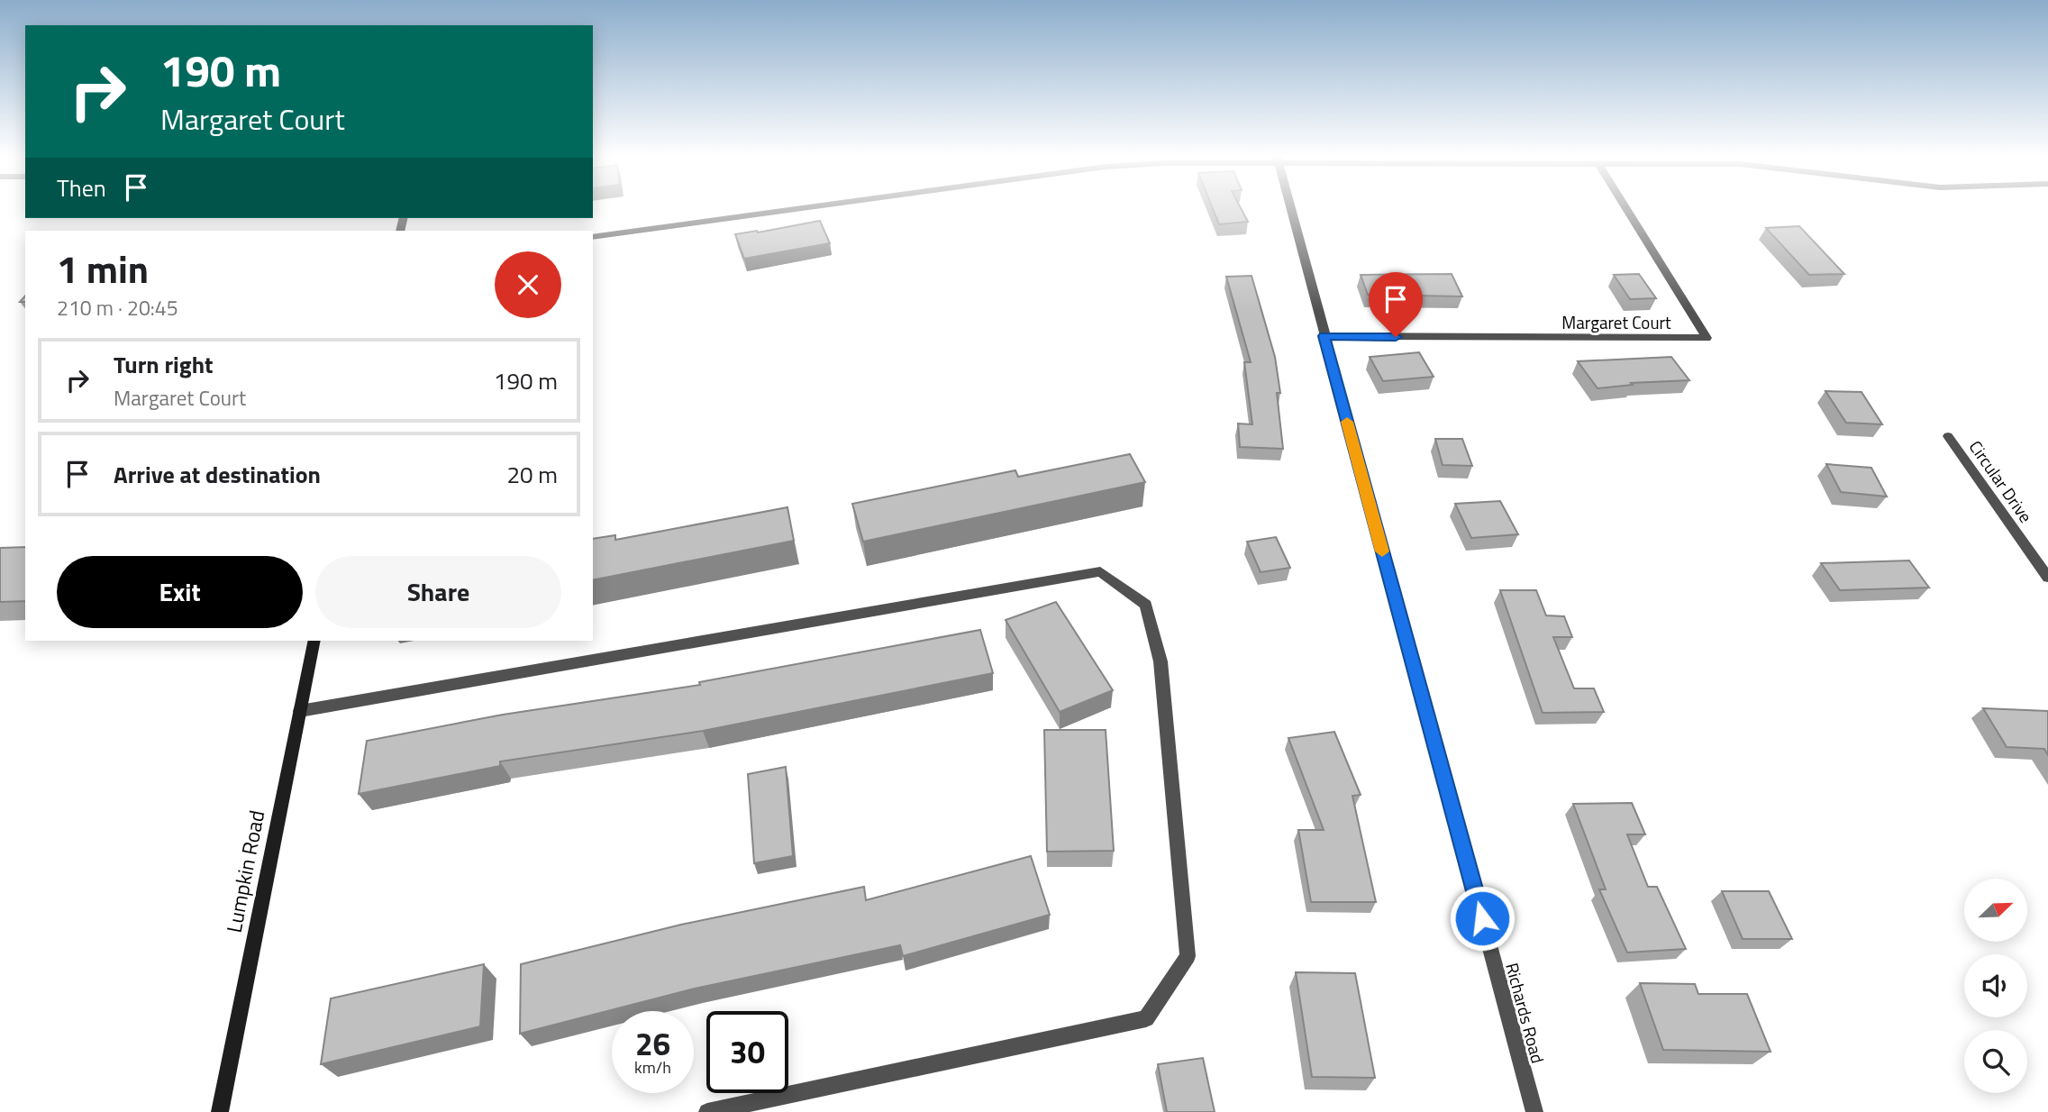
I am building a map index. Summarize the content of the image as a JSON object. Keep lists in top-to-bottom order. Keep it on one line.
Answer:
{"streets":{"main road":["Lumpkin Road"],"street":["Margaret Court","Circular Drive","Richards Road"]},"crossings":[["Margaret Court","Richards Road"]],"north":"top right","page":{"turn":["190 m","Margaret Court"],"then":"Then","heading":["1 min","210 m · 20:45"],"list":[{"name":"Turn right","note":"Margaret Court","value":"190 m"},{"name":"Arrive at destination","value":"20 m"}],"buttons":["Exit","Share"],"speed":"26 km/h","limit":"30"}}
